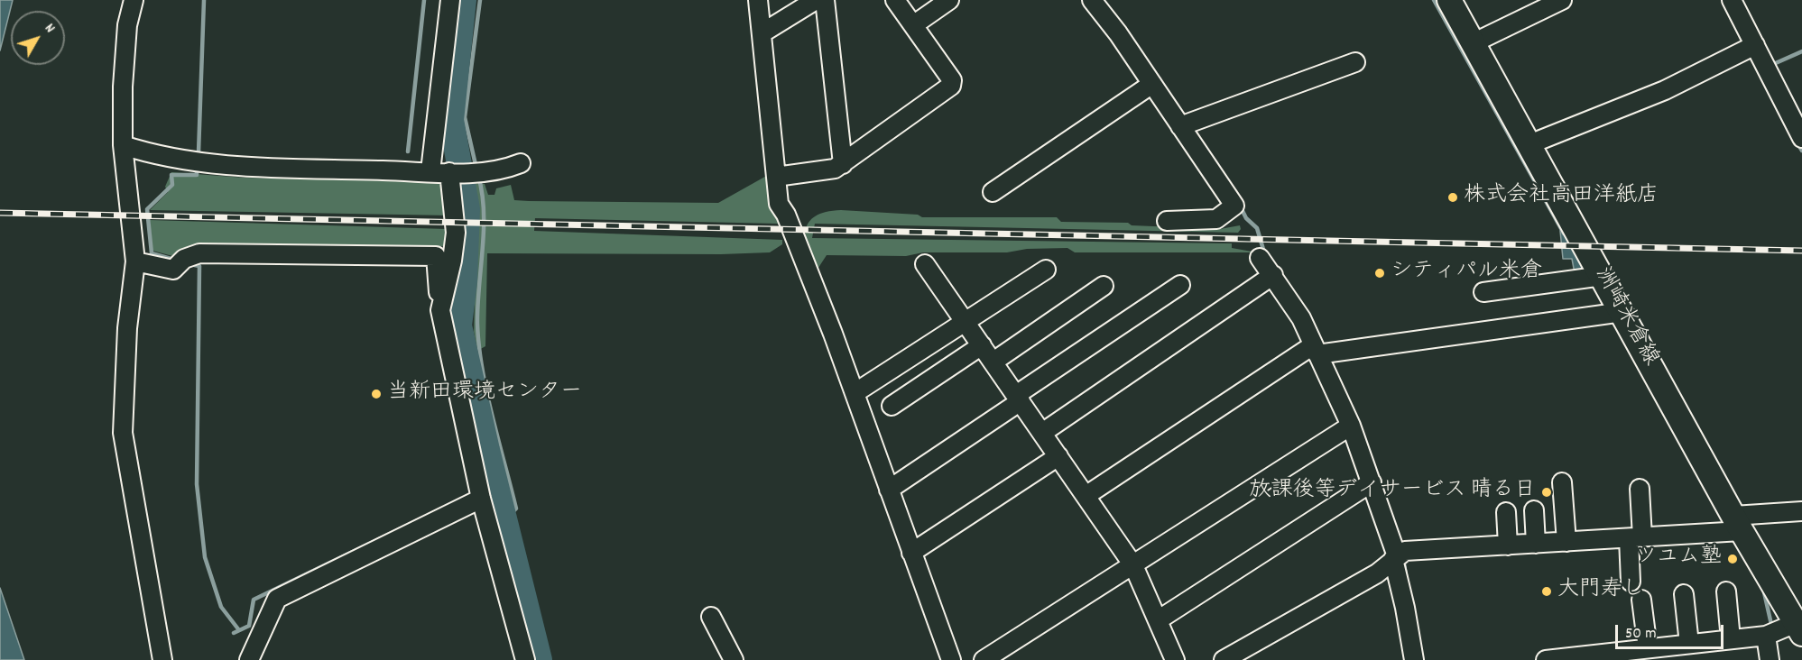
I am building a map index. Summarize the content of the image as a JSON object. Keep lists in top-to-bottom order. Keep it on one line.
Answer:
{"streets":{"main road":["洲崎米倉線"]},"places":["株式会社高田洋紙店","シティパル米倉","当新田環境センター","放課後等デイサービス 晴る日","ツユム塾","大門寿し"],"scale_bar":"50 m","north":"top right"}
